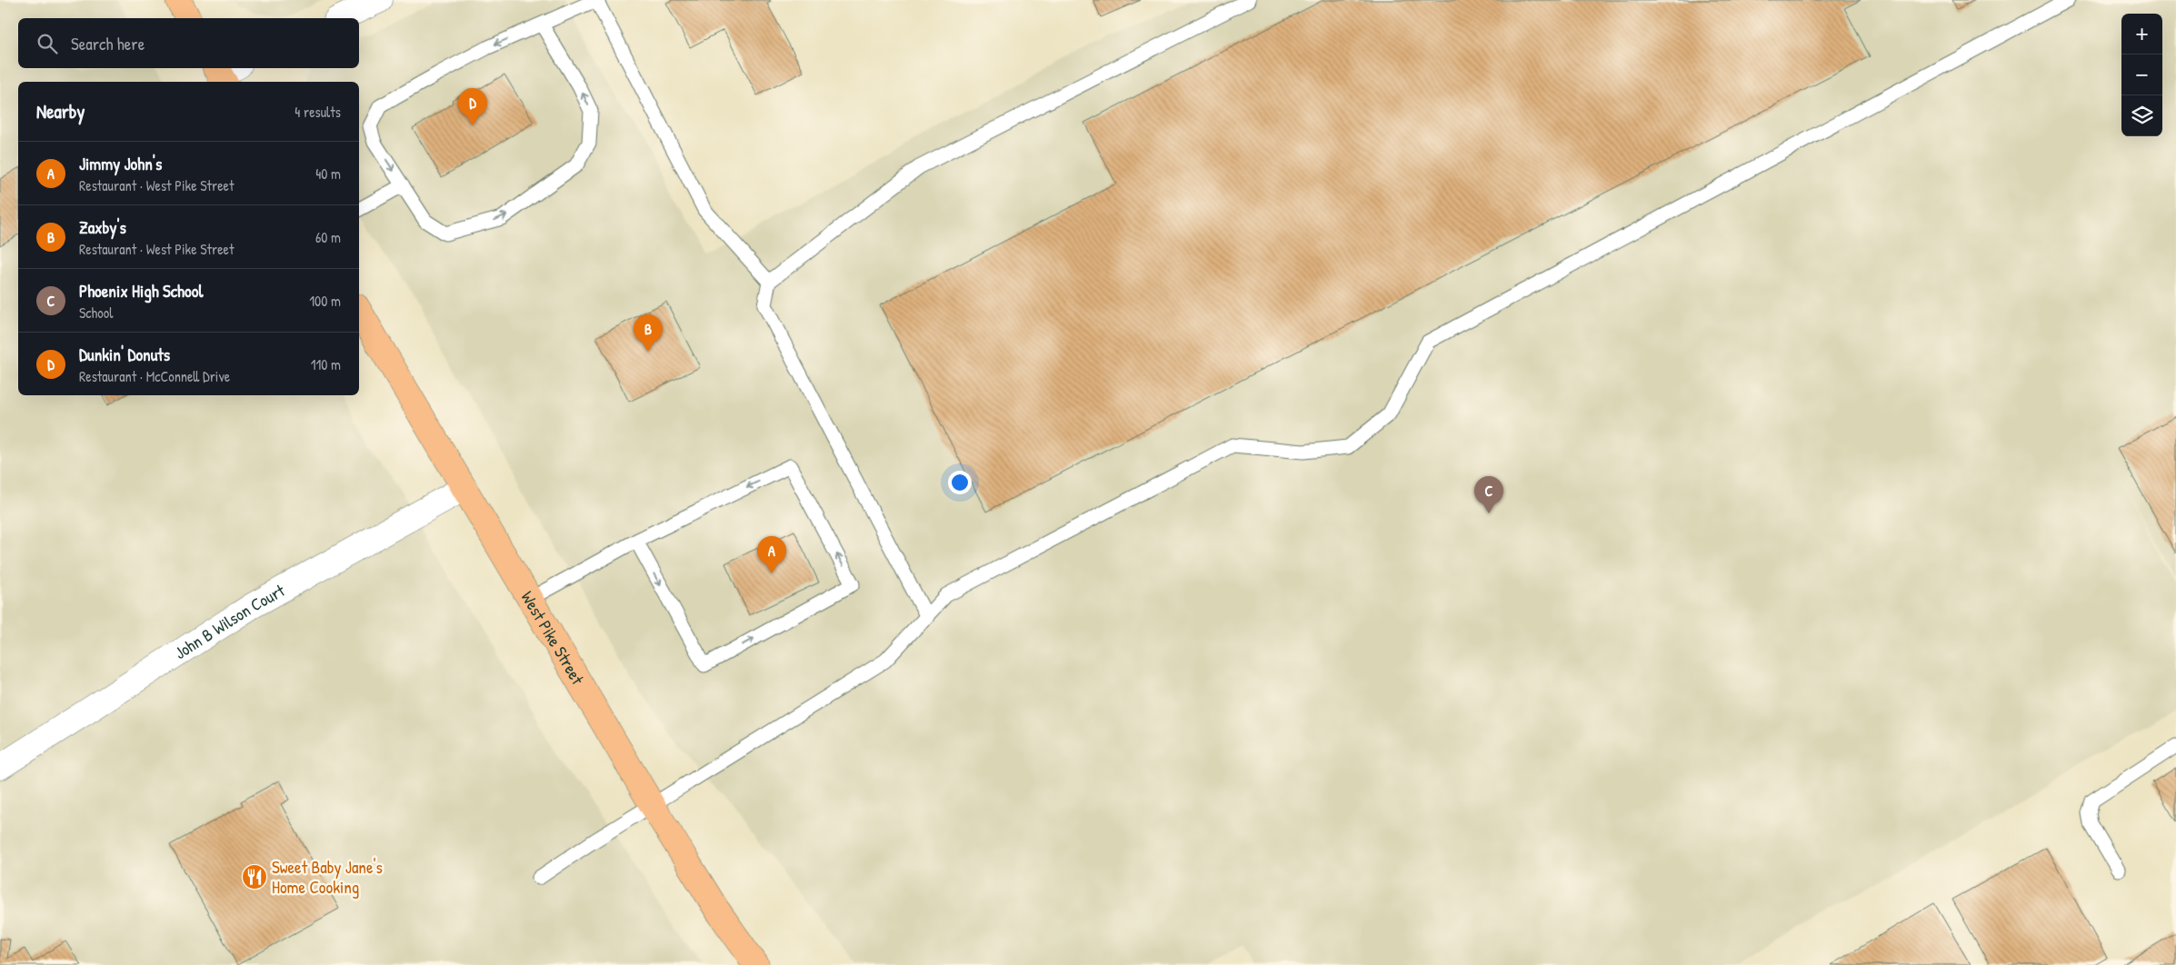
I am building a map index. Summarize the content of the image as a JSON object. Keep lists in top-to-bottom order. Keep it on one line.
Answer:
{"streets":{"main road":["West Pike Street"],"street":["John B Wilson Court"]},"crossings":[["John B Wilson Court","West Pike Street"]],"places":{"restaurant":["Sweet Baby Jane's Home Cooking"]},"page":{"map_buttons":["+","−"],"search":"Search here","heading":["Nearby","4 results"],"pins":["D","B","C","A"],"list":[{"mark":"A","name":"Jimmy John's","note":"Restaurant · West Pike Street","value":"40 m"},{"mark":"B","name":"Zaxby's","note":"Restaurant · West Pike Street","value":"60 m"},{"mark":"C","name":"Phoenix High School","note":"School","value":"100 m"},{"mark":"D","name":"Dunkin' Donuts","note":"Restaurant · McConnell Drive","value":"110 m"}]}}
